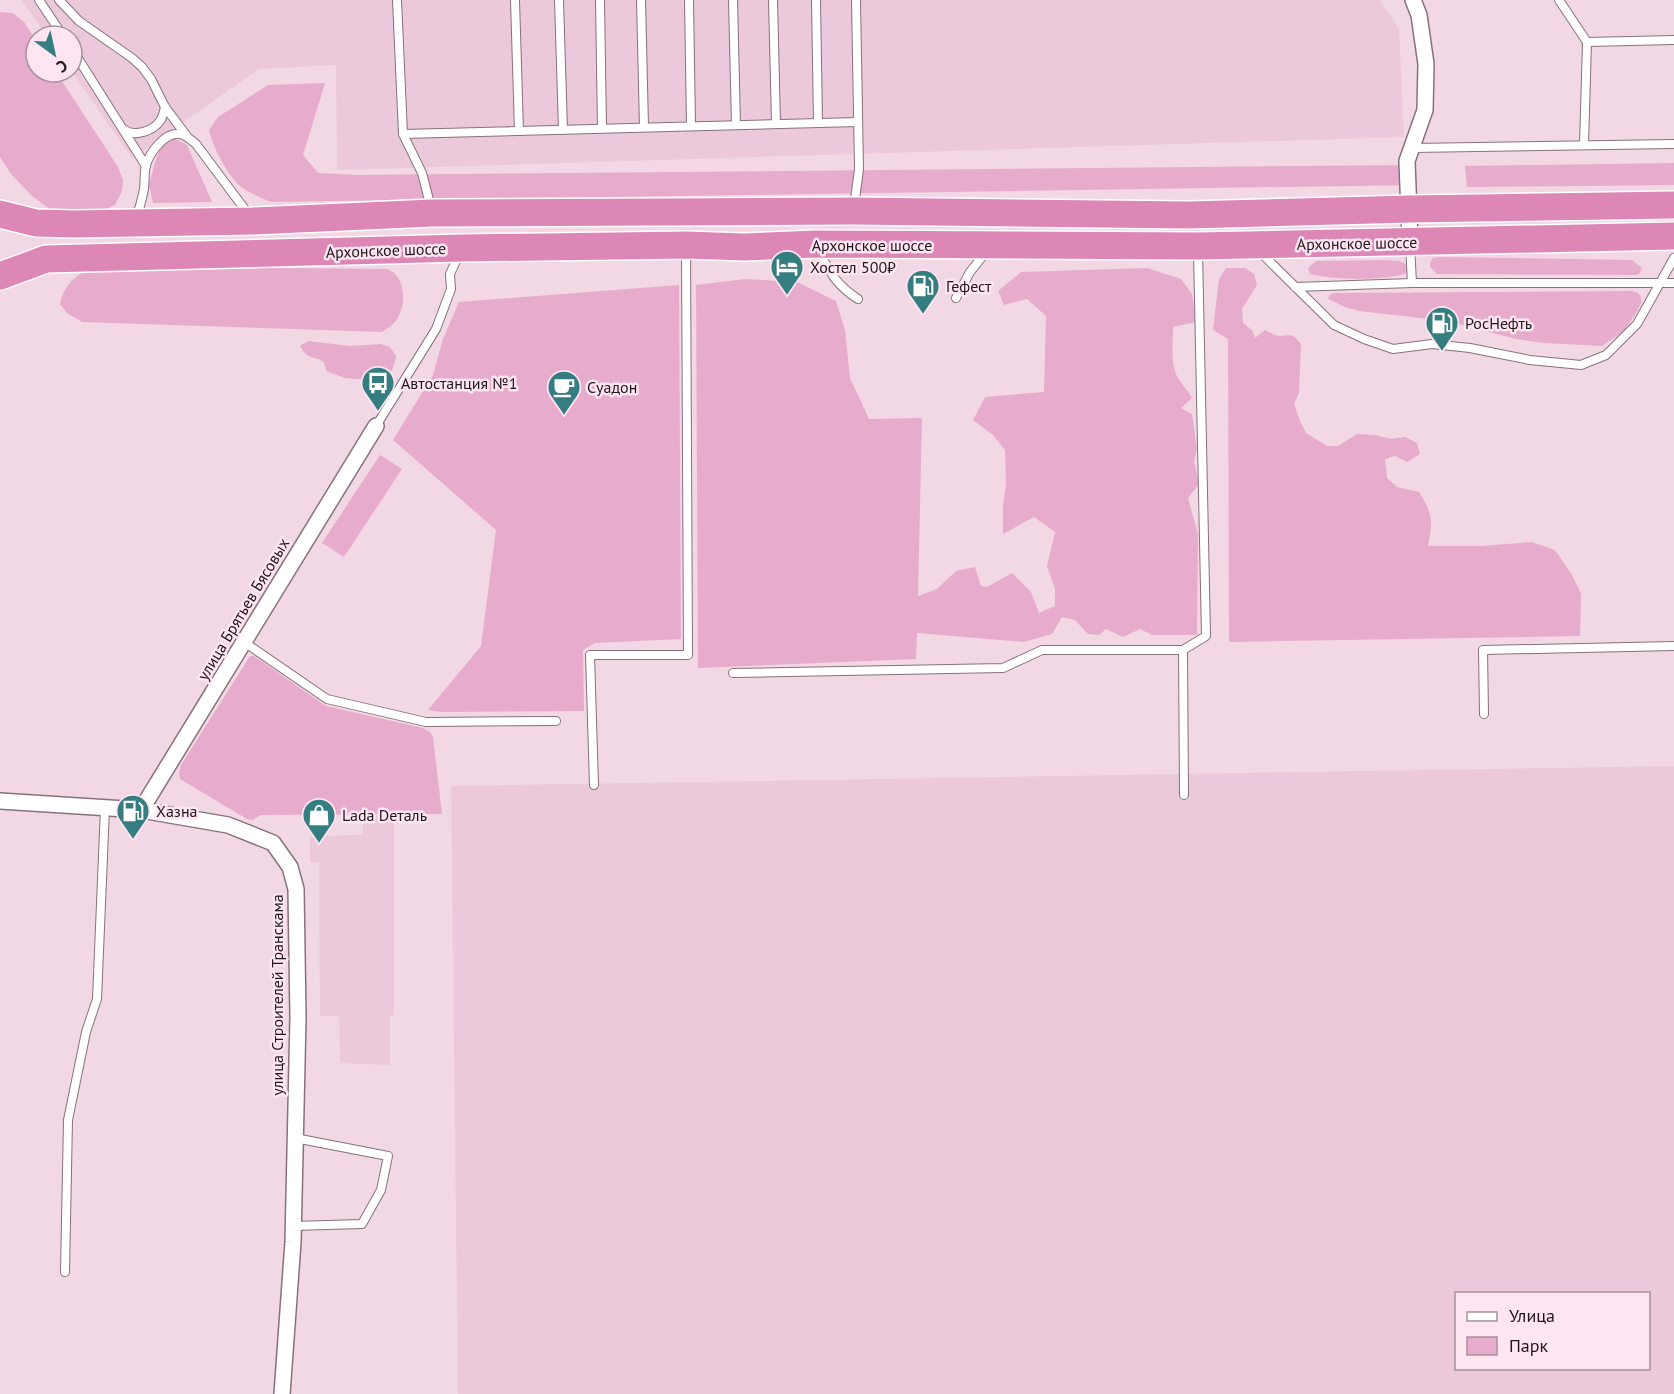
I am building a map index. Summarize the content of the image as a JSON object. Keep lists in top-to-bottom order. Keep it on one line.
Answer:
{"streets":{"highway":["Архонское шоссе"],"street":["улица Брятьев Бясовых","улица Строителей Транскама"]},"crossings":[["улица Брятьев Бясовых","улица Строителей Транскама"]],"places":{"hotel":["Хостел 500₽"],"fuel station":["Гефест","РосНефть","Хазна"],"bus stop":["Автостанция №1"],"cafe":["Суадон"],"shop":["Lada Dеталь"]},"legend":["Улица","Парк"],"north":"bottom right"}
